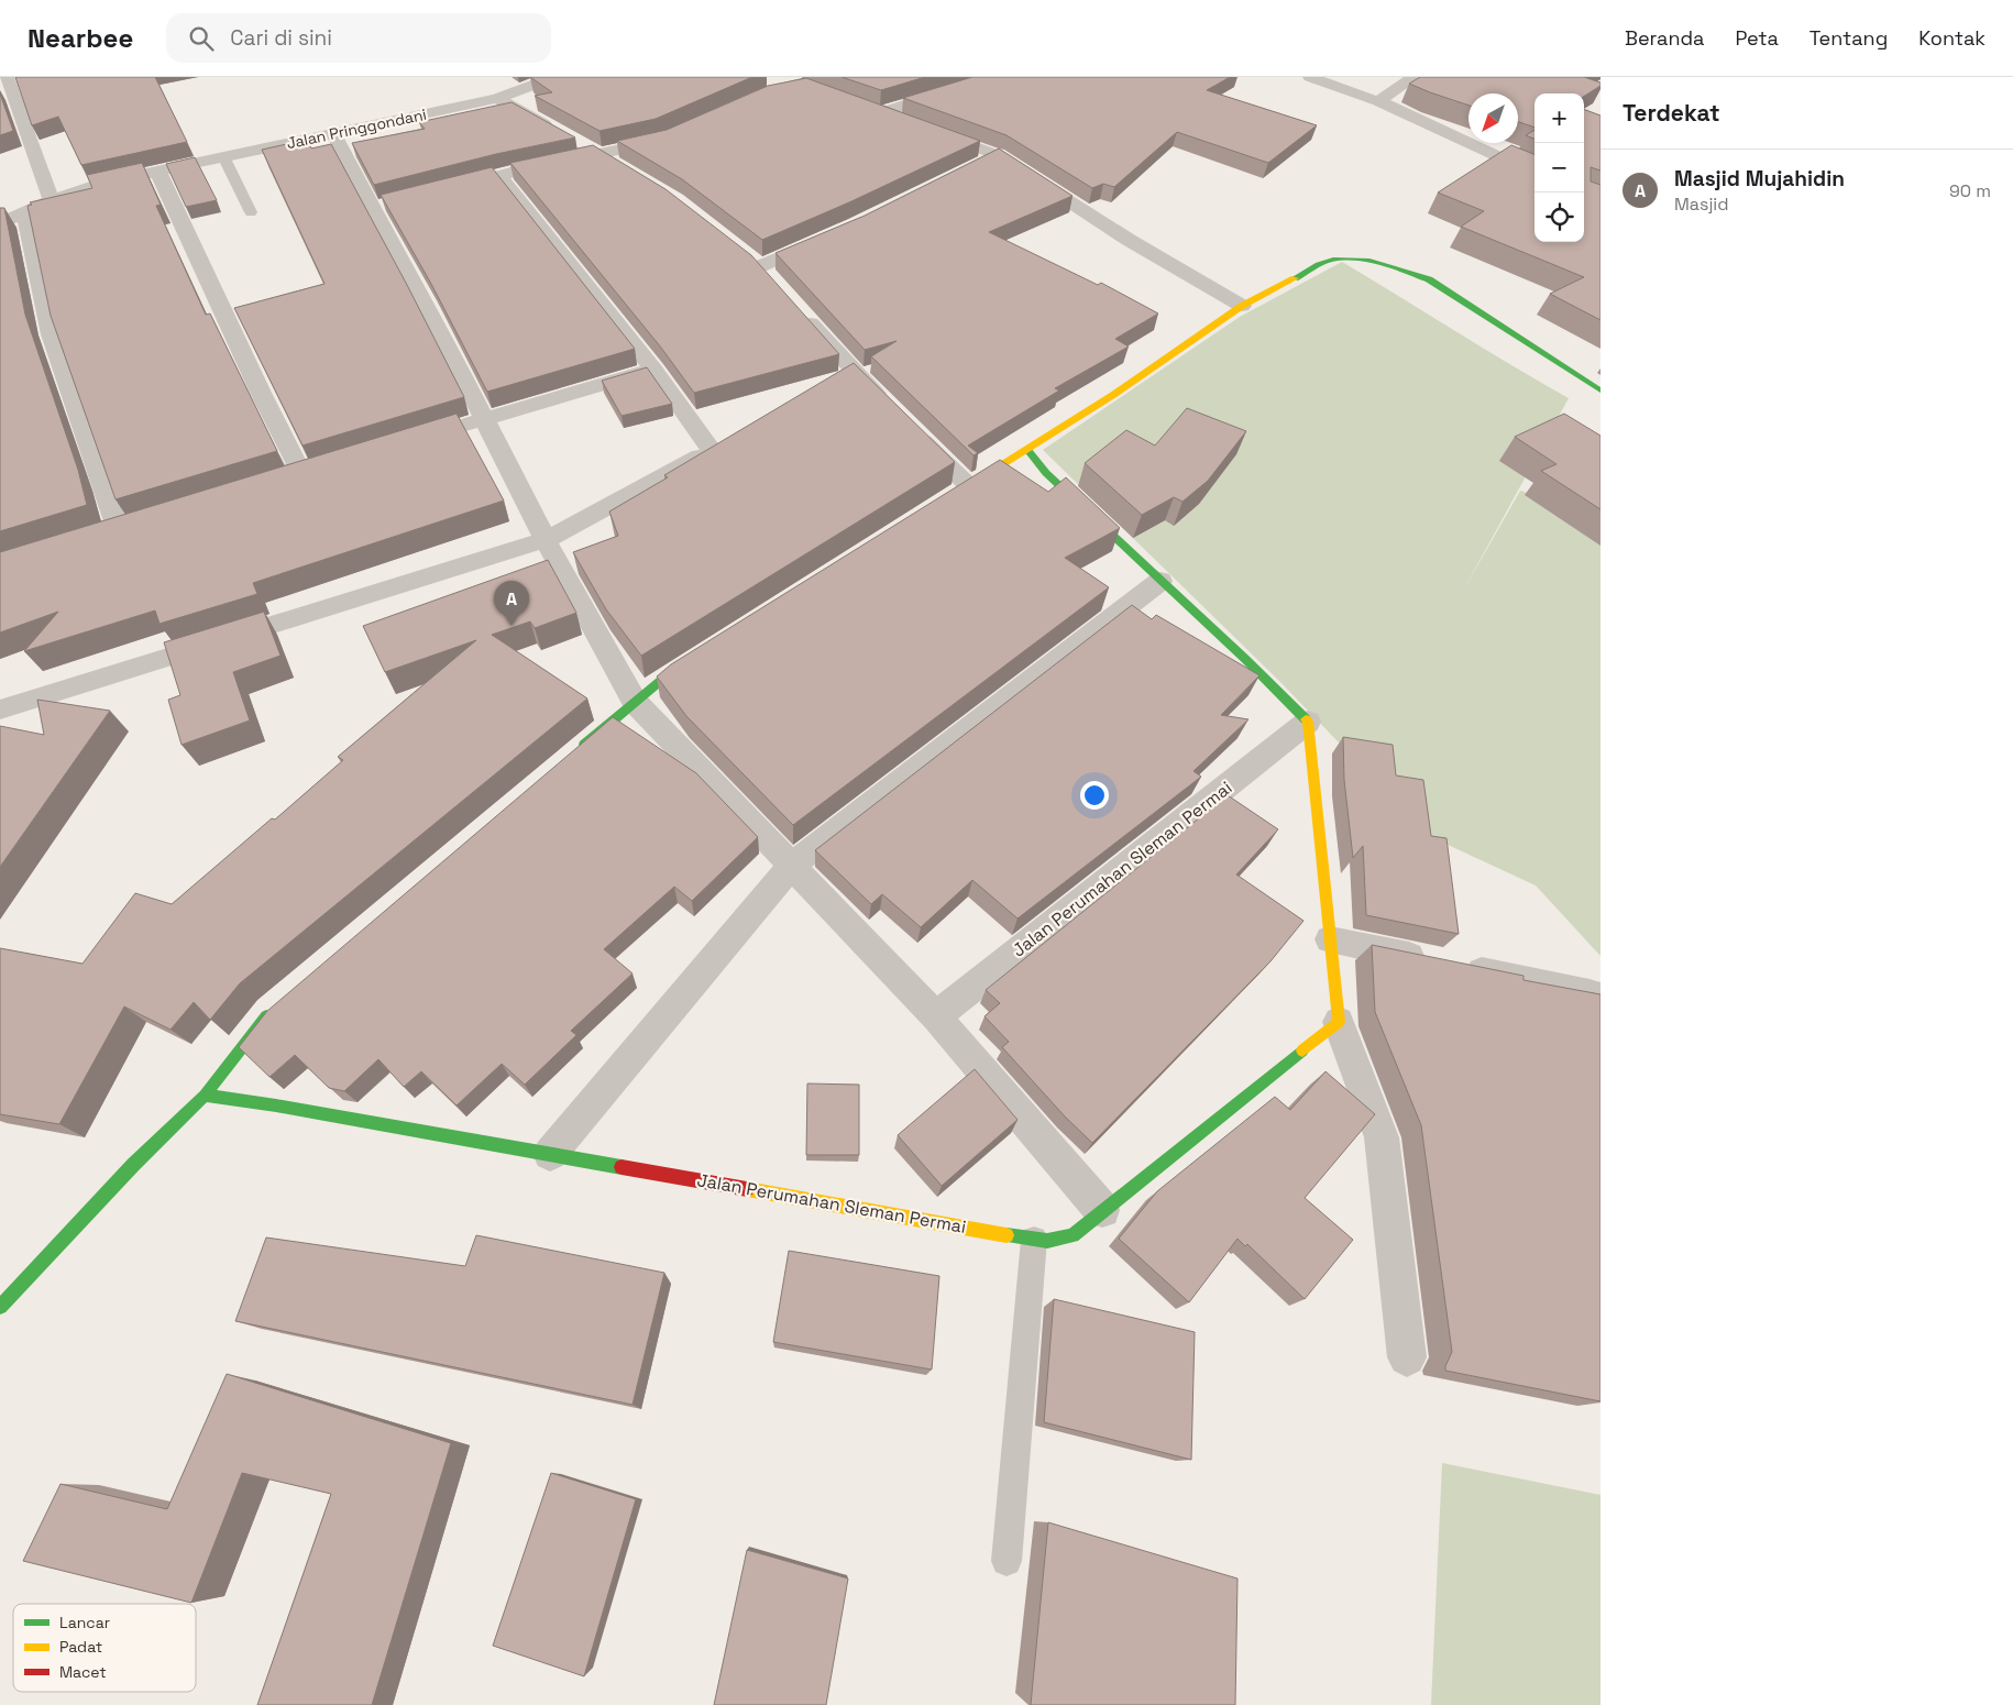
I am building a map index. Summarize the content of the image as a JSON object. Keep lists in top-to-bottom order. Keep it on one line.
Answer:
{"streets":{"street":["Jalan Pringgondani","Jalan Perumahan Sleman Permai"]},"legend":["Lancar","Padat","Macet"],"north":"bottom left","page":{"header":"Nearbee","search":"Cari di sini","nav":["Beranda","Peta","Tentang","Kontak"],"heading":"Terdekat","map_buttons":["+","−"],"list":[{"mark":"A","name":"Masjid Mujahidin","note":"Masjid","value":"90 m"}],"pins":"A"}}
